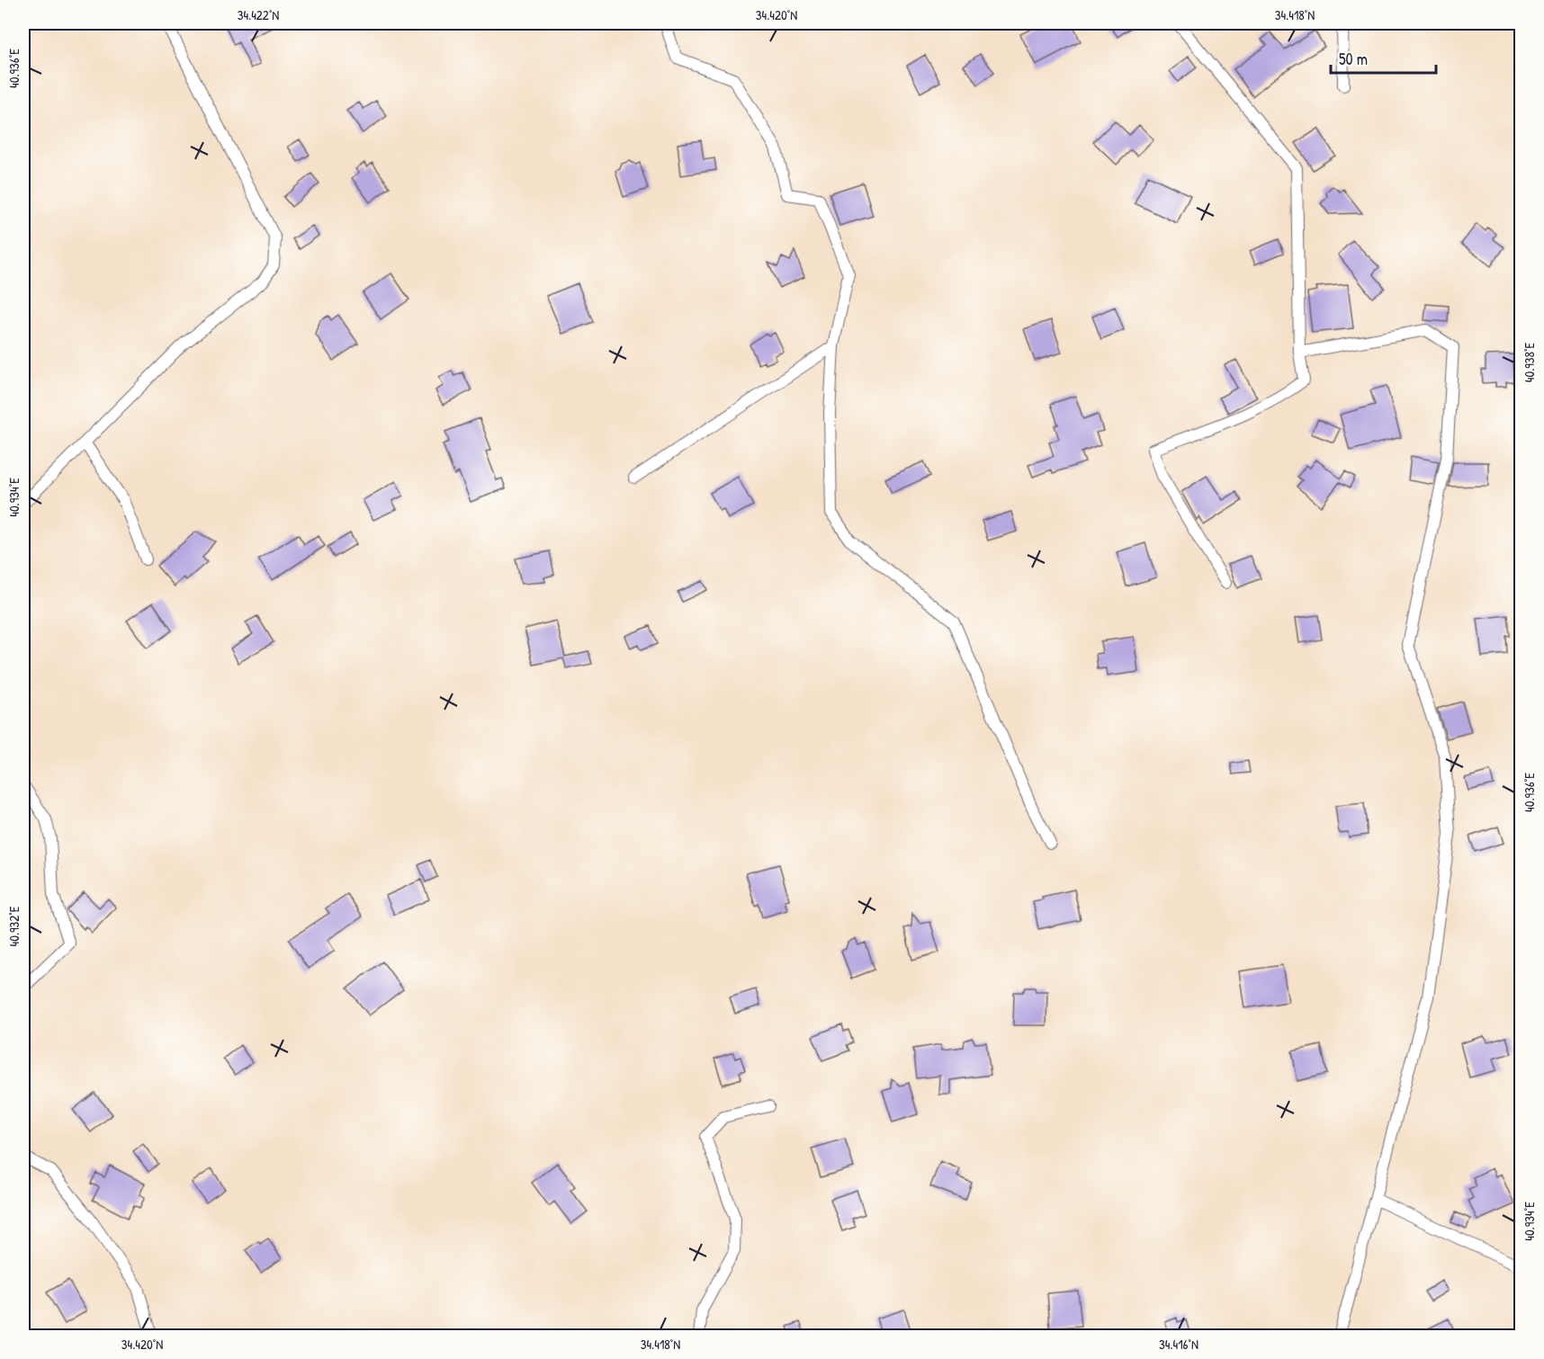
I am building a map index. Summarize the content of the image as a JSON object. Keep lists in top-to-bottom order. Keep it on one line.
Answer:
{"scale_bar":"50 m","coordinates":["34.422°N","34.420°N","34.418°N","40.936°E","40.938°E","40.934°E","40.932°E","34.416°N"]}
